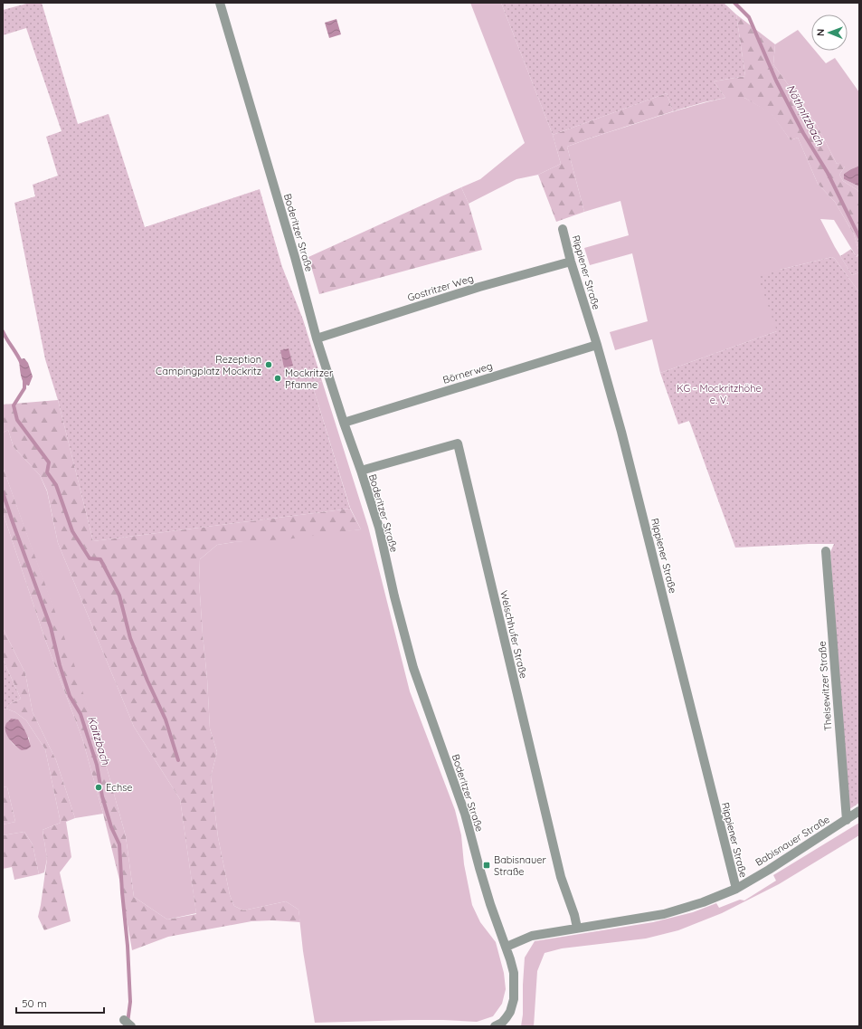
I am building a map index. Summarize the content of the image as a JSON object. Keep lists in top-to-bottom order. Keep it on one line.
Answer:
{"streets":{"street":["Boderitzer Straße","Rippiener Straße","Gostritzer Weg","Börnerweg","Welschhufer Straße","Theisewitzer Straße","Babisnauer Straße"]},"crossings":[["Boderitzer Straße","Gostritzer Weg"],["Boderitzer Straße","Börnerweg"],["Boderitzer Straße","Welschhufer Straße"],["Boderitzer Straße","Babisnauer Straße"],["Rippiener Straße","Gostritzer Weg"],["Rippiener Straße","Börnerweg"],["Rippiener Straße","Babisnauer Straße"],["Welschhufer Straße","Babisnauer Straße"],["Theisewitzer Straße","Babisnauer Straße"]],"water":["Nöthnitzbach","Kaitzbach"],"parks":["KG - Mockritzhöhe e. V."],"places":{"other":["Rezeption Campingplatz Mockritz","Mockritzer Pfanne","Echse"],"transit":["Babisnauer Straße"]},"scale_bar":"50 m","north":"left"}
